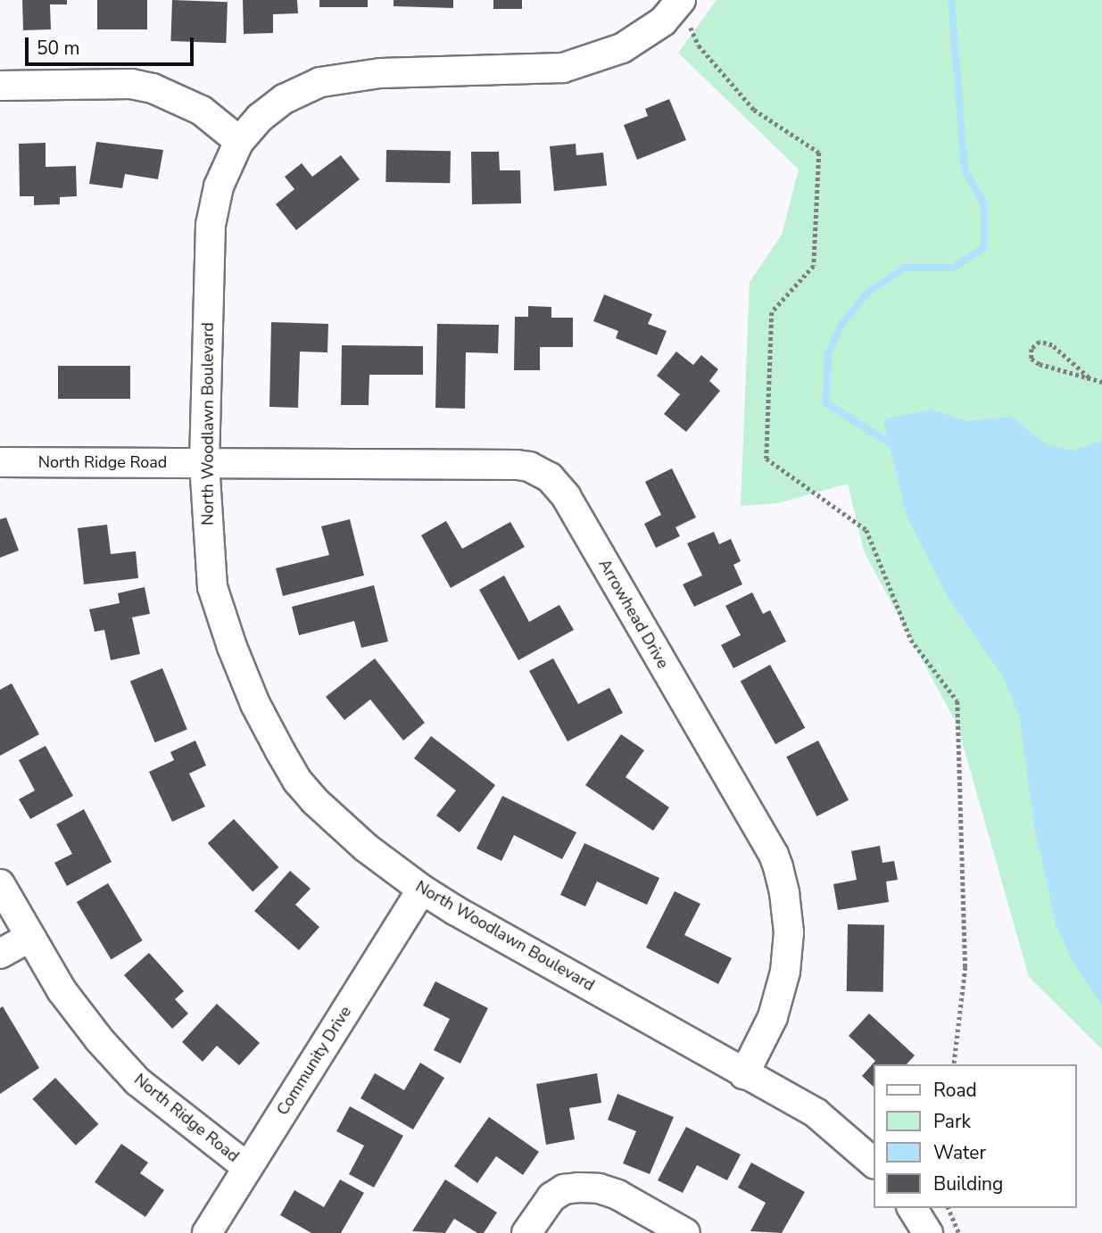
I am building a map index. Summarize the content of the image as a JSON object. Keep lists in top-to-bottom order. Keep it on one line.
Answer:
{"streets":{"street":["North Woodlawn Boulevard","North Ridge Road","Arrowhead Drive","Community Drive"]},"crossings":[["North Woodlawn Boulevard","North Ridge Road"],["North Woodlawn Boulevard","Arrowhead Drive"],["North Woodlawn Boulevard","Community Drive"],["North Ridge Road","Arrowhead Drive"],["North Ridge Road","Community Drive"]],"legend":["Road","Park","Water","Building"],"scale_bar":"50 m"}
